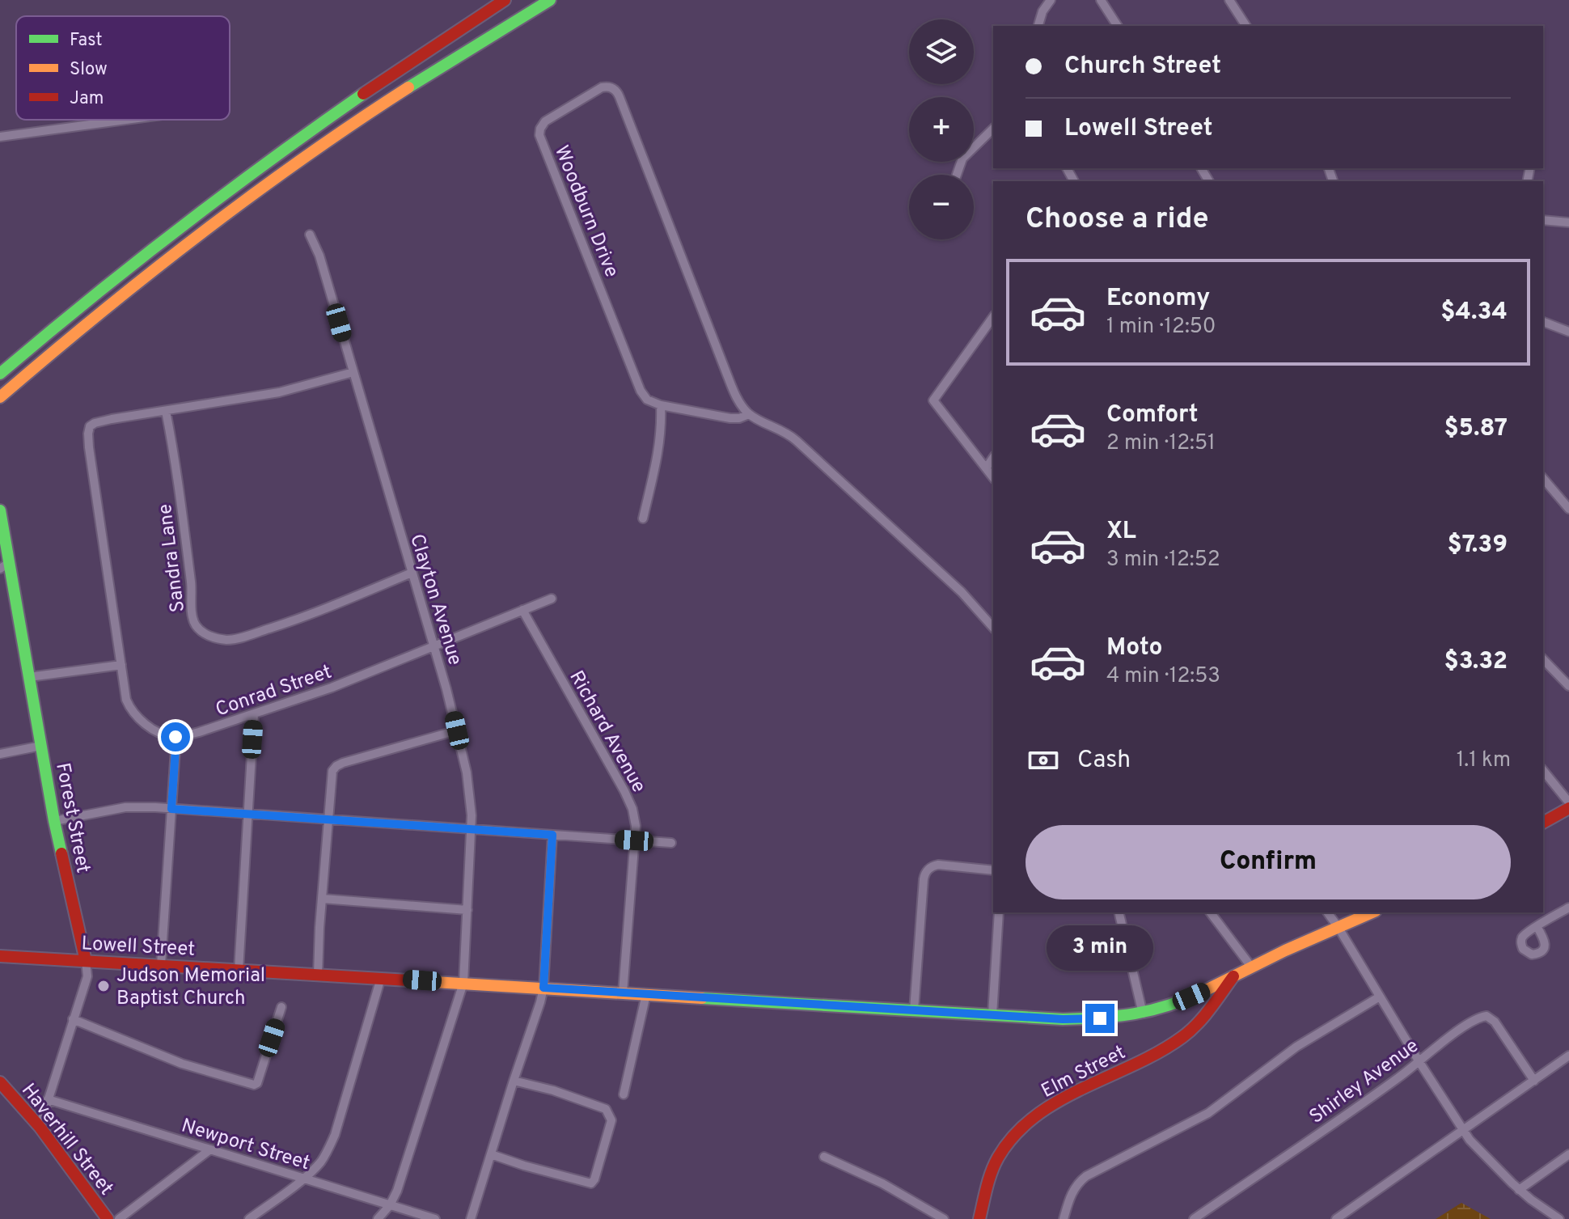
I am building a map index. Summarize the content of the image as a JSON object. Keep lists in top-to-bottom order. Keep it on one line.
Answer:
{"streets":{"main road":["Forest Street","Lowell Street","Elm Street","Haverhill Street"],"street":["Woodburn Drive","Sandra Lane","Clayton Avenue","Conrad Street","Richard Avenue","Shirley Avenue","Newport Street"]},"crossings":[["Sandra Lane","Clayton Avenue"],["Clayton Avenue","Conrad Street"],["Clayton Avenue","Lowell Street"],["Clayton Avenue","Newport Street"],["Conrad Street","Richard Avenue"],["Richard Avenue","Lowell Street"],["Forest Street","Lowell Street"],["Forest Street","Haverhill Street"],["Forest Street","Newport Street"],["Lowell Street","Elm Street"]],"places":["Judson Memorial Baptist Church"],"legend":["Fast","Slow","Jam"],"page":{"map_buttons":["+","−"],"banner":["Church Street","Lowell Street"],"heading":"Choose a ride","list":[{"name":"Economy","note":"1 min · 12:50","value":"$4.34"},{"name":"Comfort","note":"2 min · 12:51","value":"$5.87"},{"name":"XL","note":"3 min · 12:52","value":"$7.39"},{"name":"Moto","note":"4 min · 12:53","value":"$3.32"}],"pay":["Cash","1.1 km"],"buttons":"Confirm","bubble":"3 min"}}
